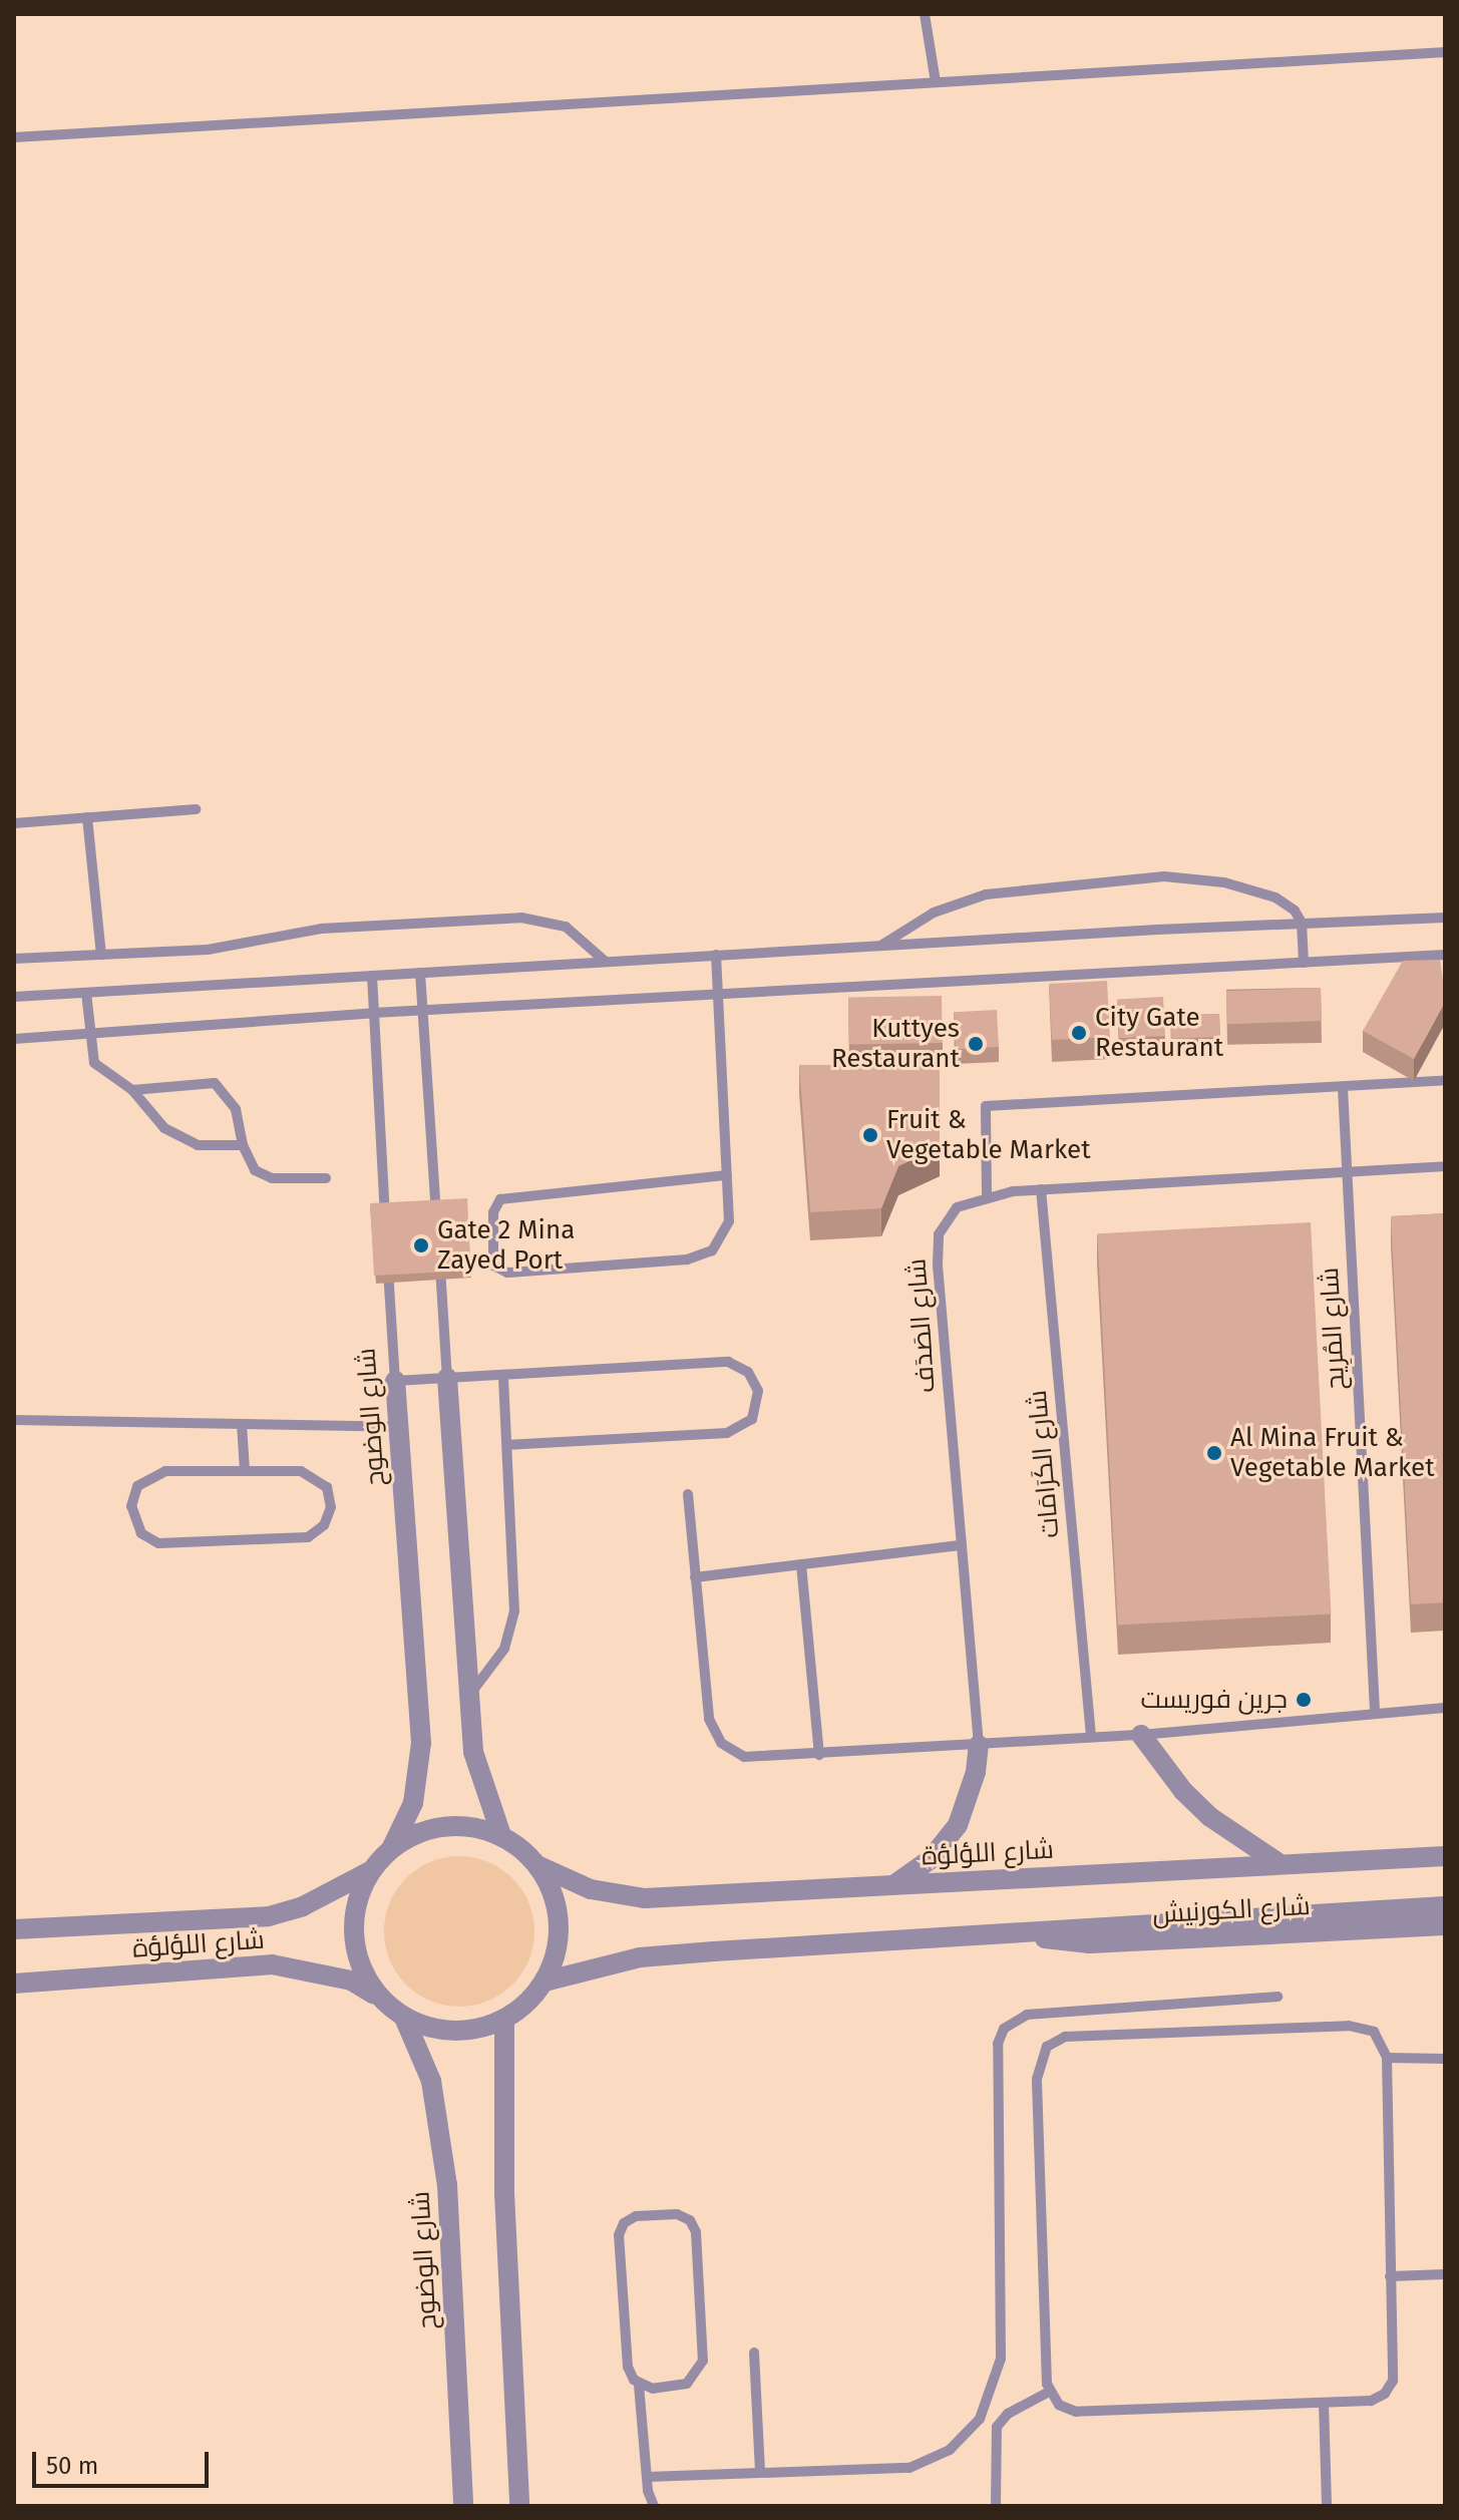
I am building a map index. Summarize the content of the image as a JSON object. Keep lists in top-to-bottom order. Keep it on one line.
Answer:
{"streets":{"street":["شارع الوضوح","شارع اللؤلؤة","شارع الكورنيش"],"lane":["شارع الصَدَف","شارع المُرِيح","شارع الكَرَامَات"]},"crossings":[["شارع الصَدَف","شارع المُرِيح"],["شارع الصَدَف","شارع الكَرَامَات"],["شارع الوضوح","شارع اللؤلؤة"]],"places":["City Gate Restaurant","Kuttyes Restaurant","Fruit & Vegetable Market","Gate 2 Mina Zayed Port","Al Mina Fruit & Vegetable Market","جرين فوريست"],"scale_bar":"50 m"}
